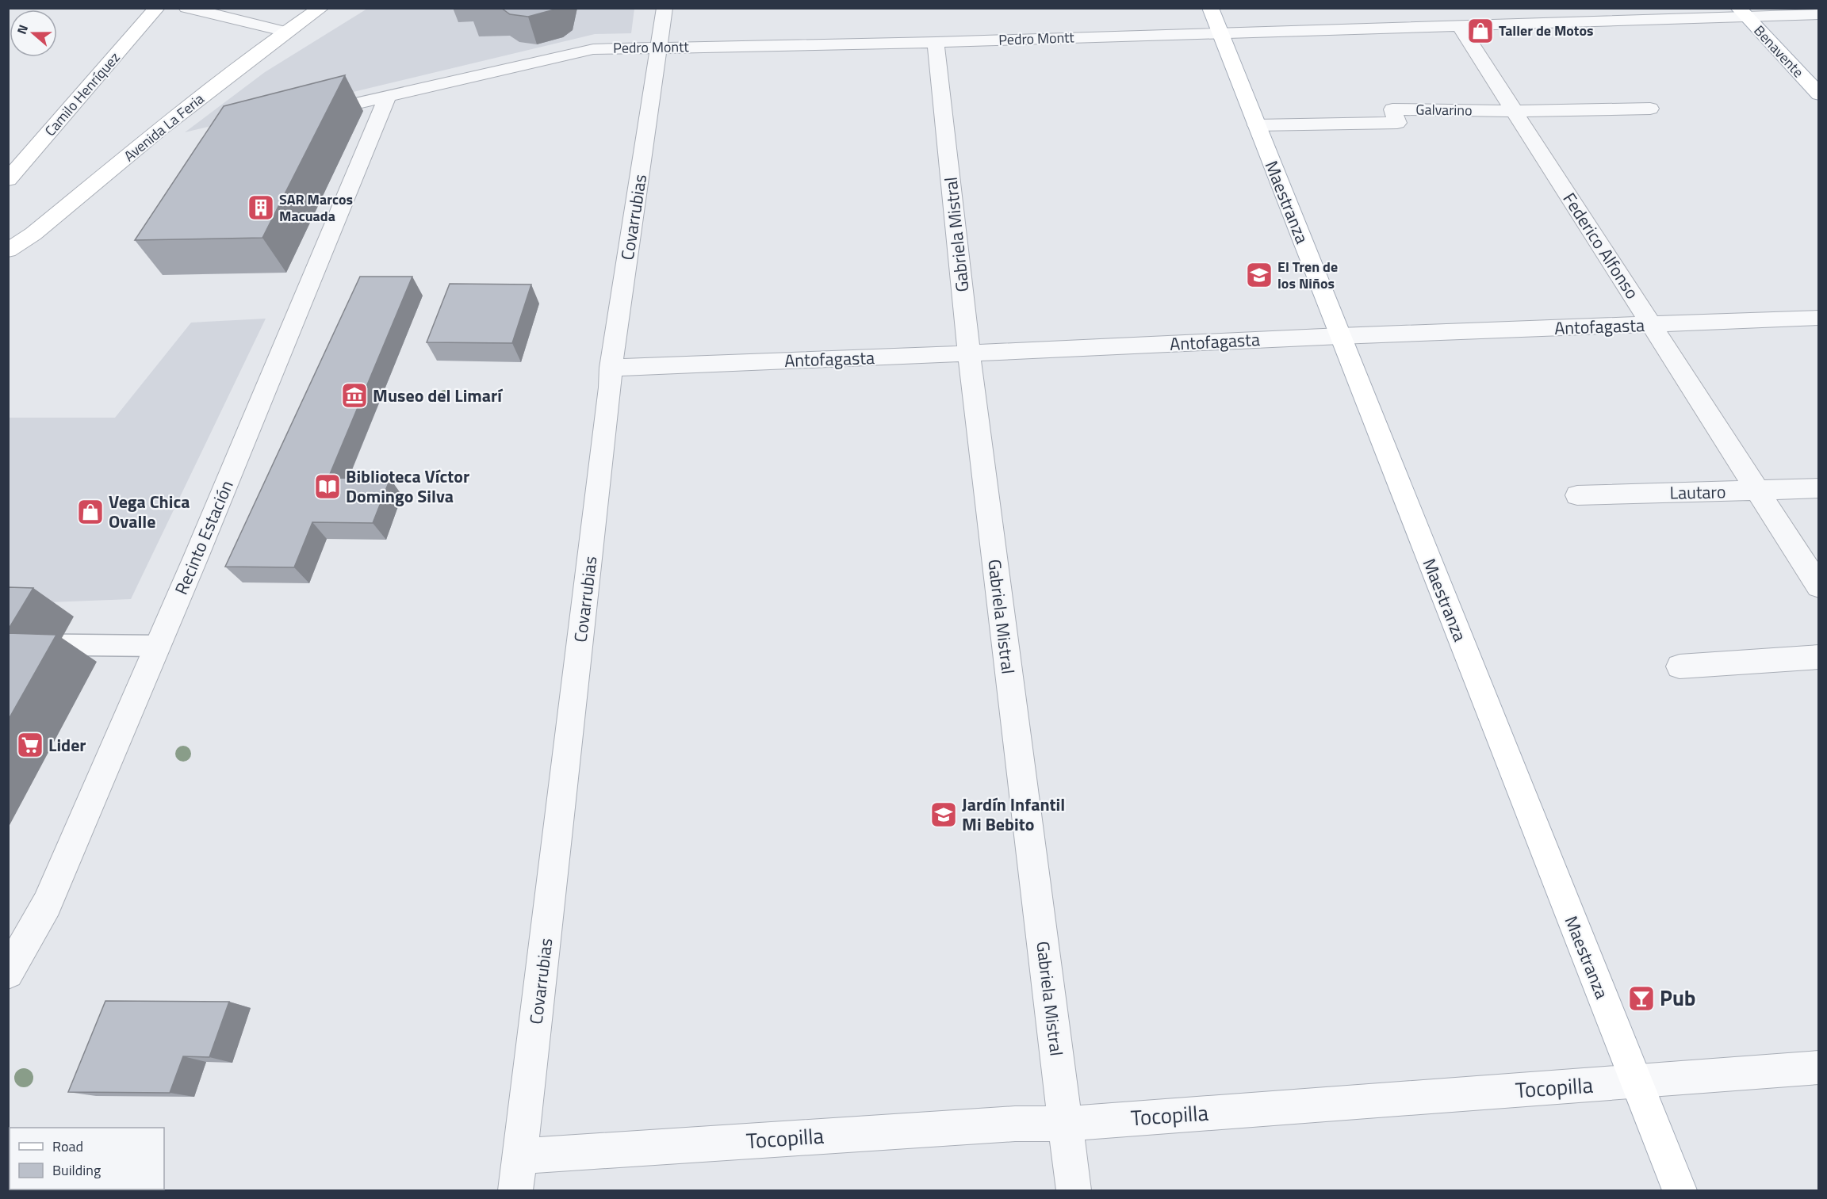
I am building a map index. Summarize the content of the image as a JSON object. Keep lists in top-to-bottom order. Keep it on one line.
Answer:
{"streets":{"main road":["Benavente","Camilo Henríquez","Avenida La Feria","Maestranza"],"street":["Pedro Montt","Galvarino","Covarrubias","Gabriela Mistral","Federico Alfonso","Antofagasta","Lautaro","Recinto Estación","Tocopilla"]},"crossings":[["Pedro Montt","Benavente"],["Pedro Montt","Maestranza"],["Pedro Montt","Covarrubias"],["Pedro Montt","Gabriela Mistral"],["Pedro Montt","Federico Alfonso"],["Pedro Montt","Recinto Estación"],["Galvarino","Maestranza"],["Galvarino","Federico Alfonso"],["Maestranza","Antofagasta"],["Maestranza","Tocopilla"],["Covarrubias","Antofagasta"],["Covarrubias","Tocopilla"],["Gabriela Mistral","Antofagasta"],["Gabriela Mistral","Tocopilla"],["Federico Alfonso","Antofagasta"],["Federico Alfonso","Lautaro"]],"places":{"shop":["Taller de Motos","Vega Chica Ovalle"],"building":["SAR Marcos Macuada"],"school or university":["El Tren de los Niños","Jardín Infantil Mi Bebito"],"museum":["Museo del Limarí"],"library":["Biblioteca Víctor Domingo Silva"],"supermarket":["Lider"],"bar":["Pub"]},"legend":["Road","Building"],"north":"left"}
